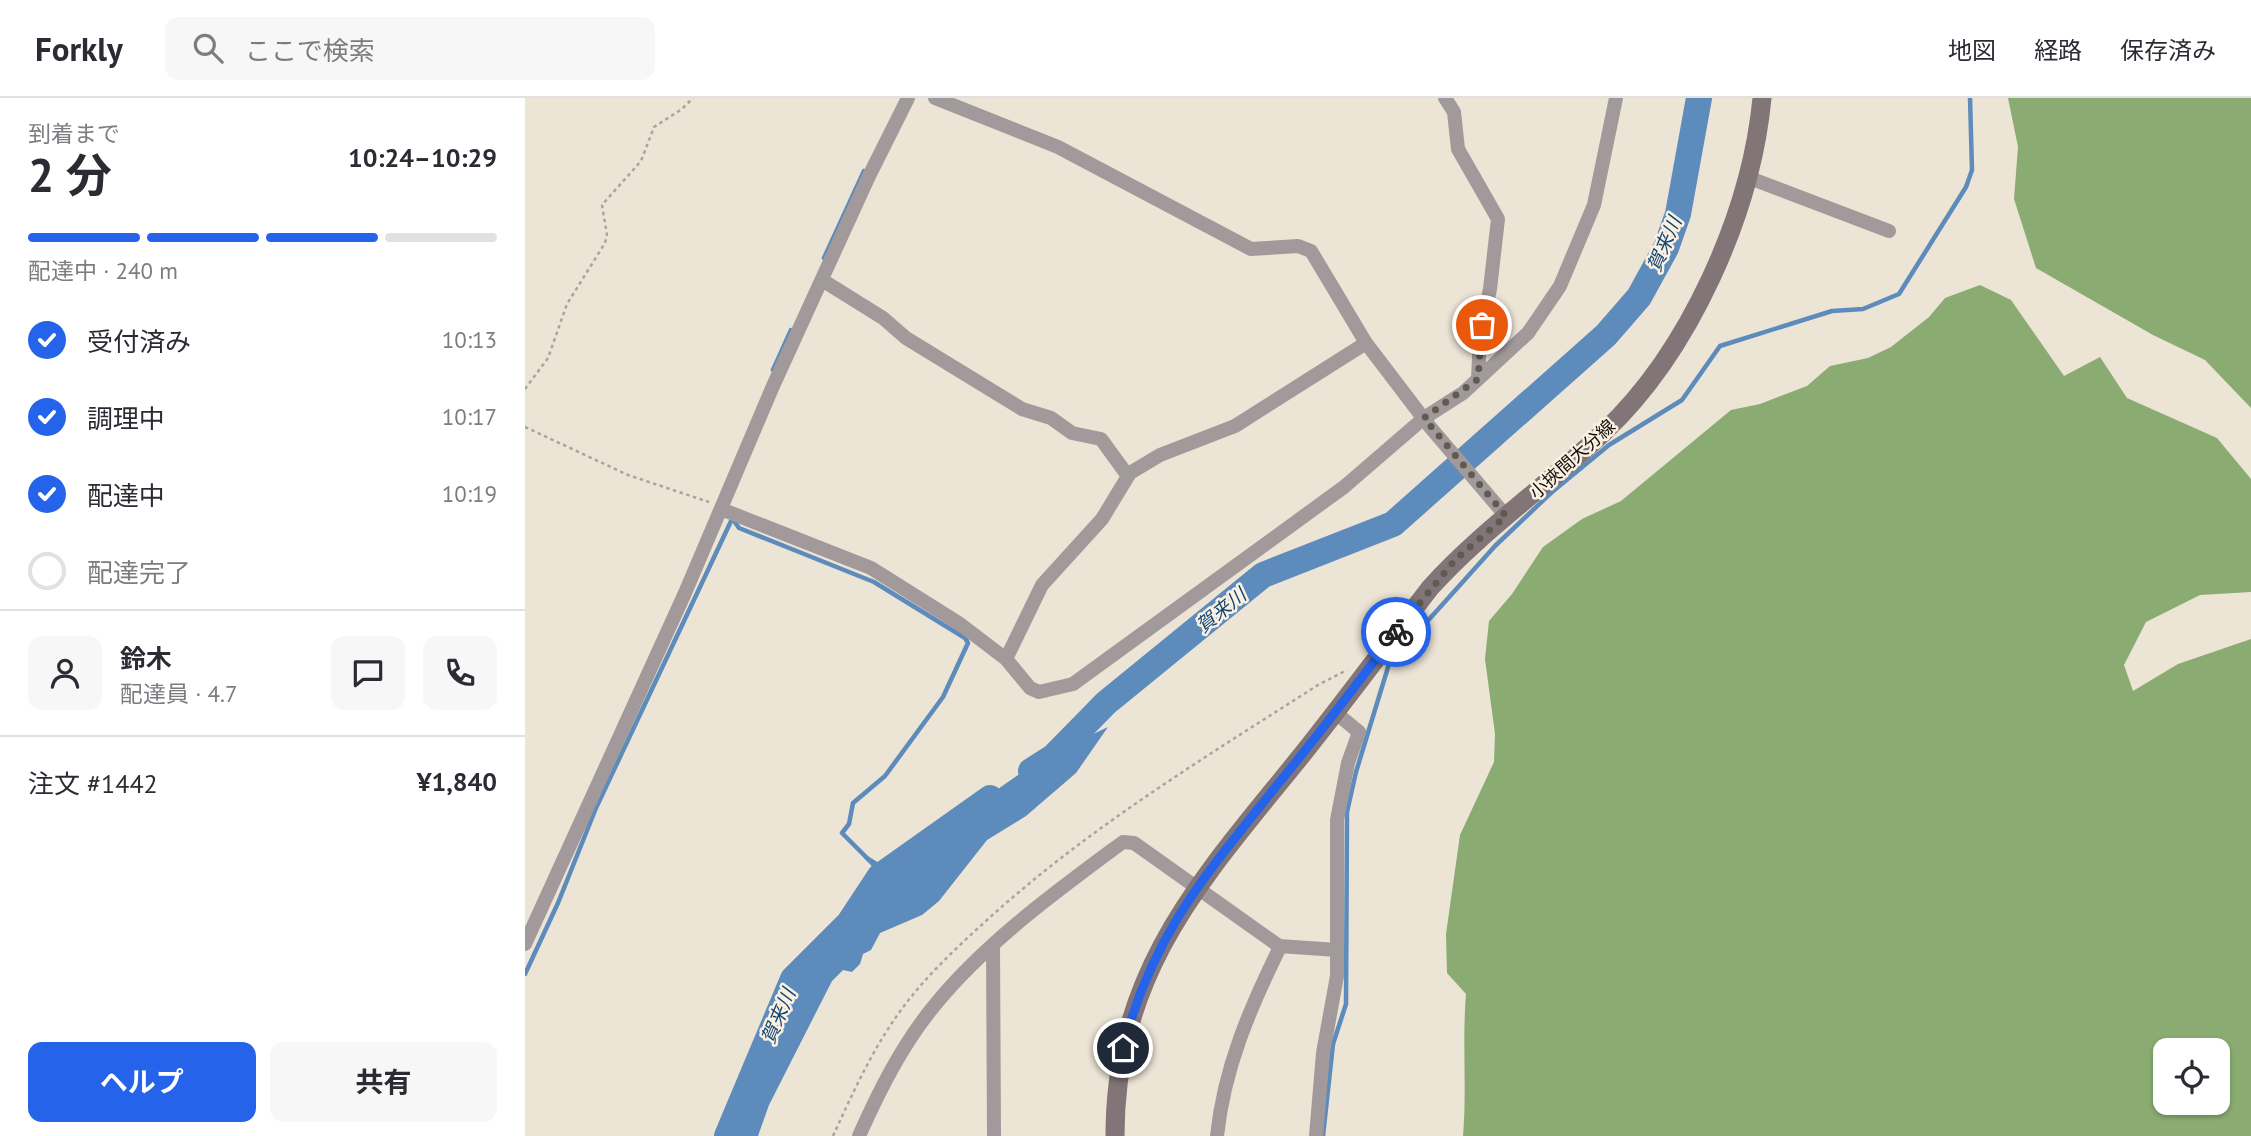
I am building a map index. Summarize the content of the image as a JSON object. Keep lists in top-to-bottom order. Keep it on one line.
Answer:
{"streets":{"main road":["小挾間大分線"]},"water":["賀来川"],"page":{"header":"Forkly","search":"ここで検索","nav":["地図","経路","保存済み"],"heading":["2 分","到着まで","10:24–10:29"],"panel":["鈴木","配達員 · 4.7","注文 #1442","¥1,840"],"bar":"配達中 · 240 m","list":[["受付済み","10:13"],["調理中","10:17"],["配達中","10:19"],"配達完了"],"buttons":["ヘルプ","共有"]}}
